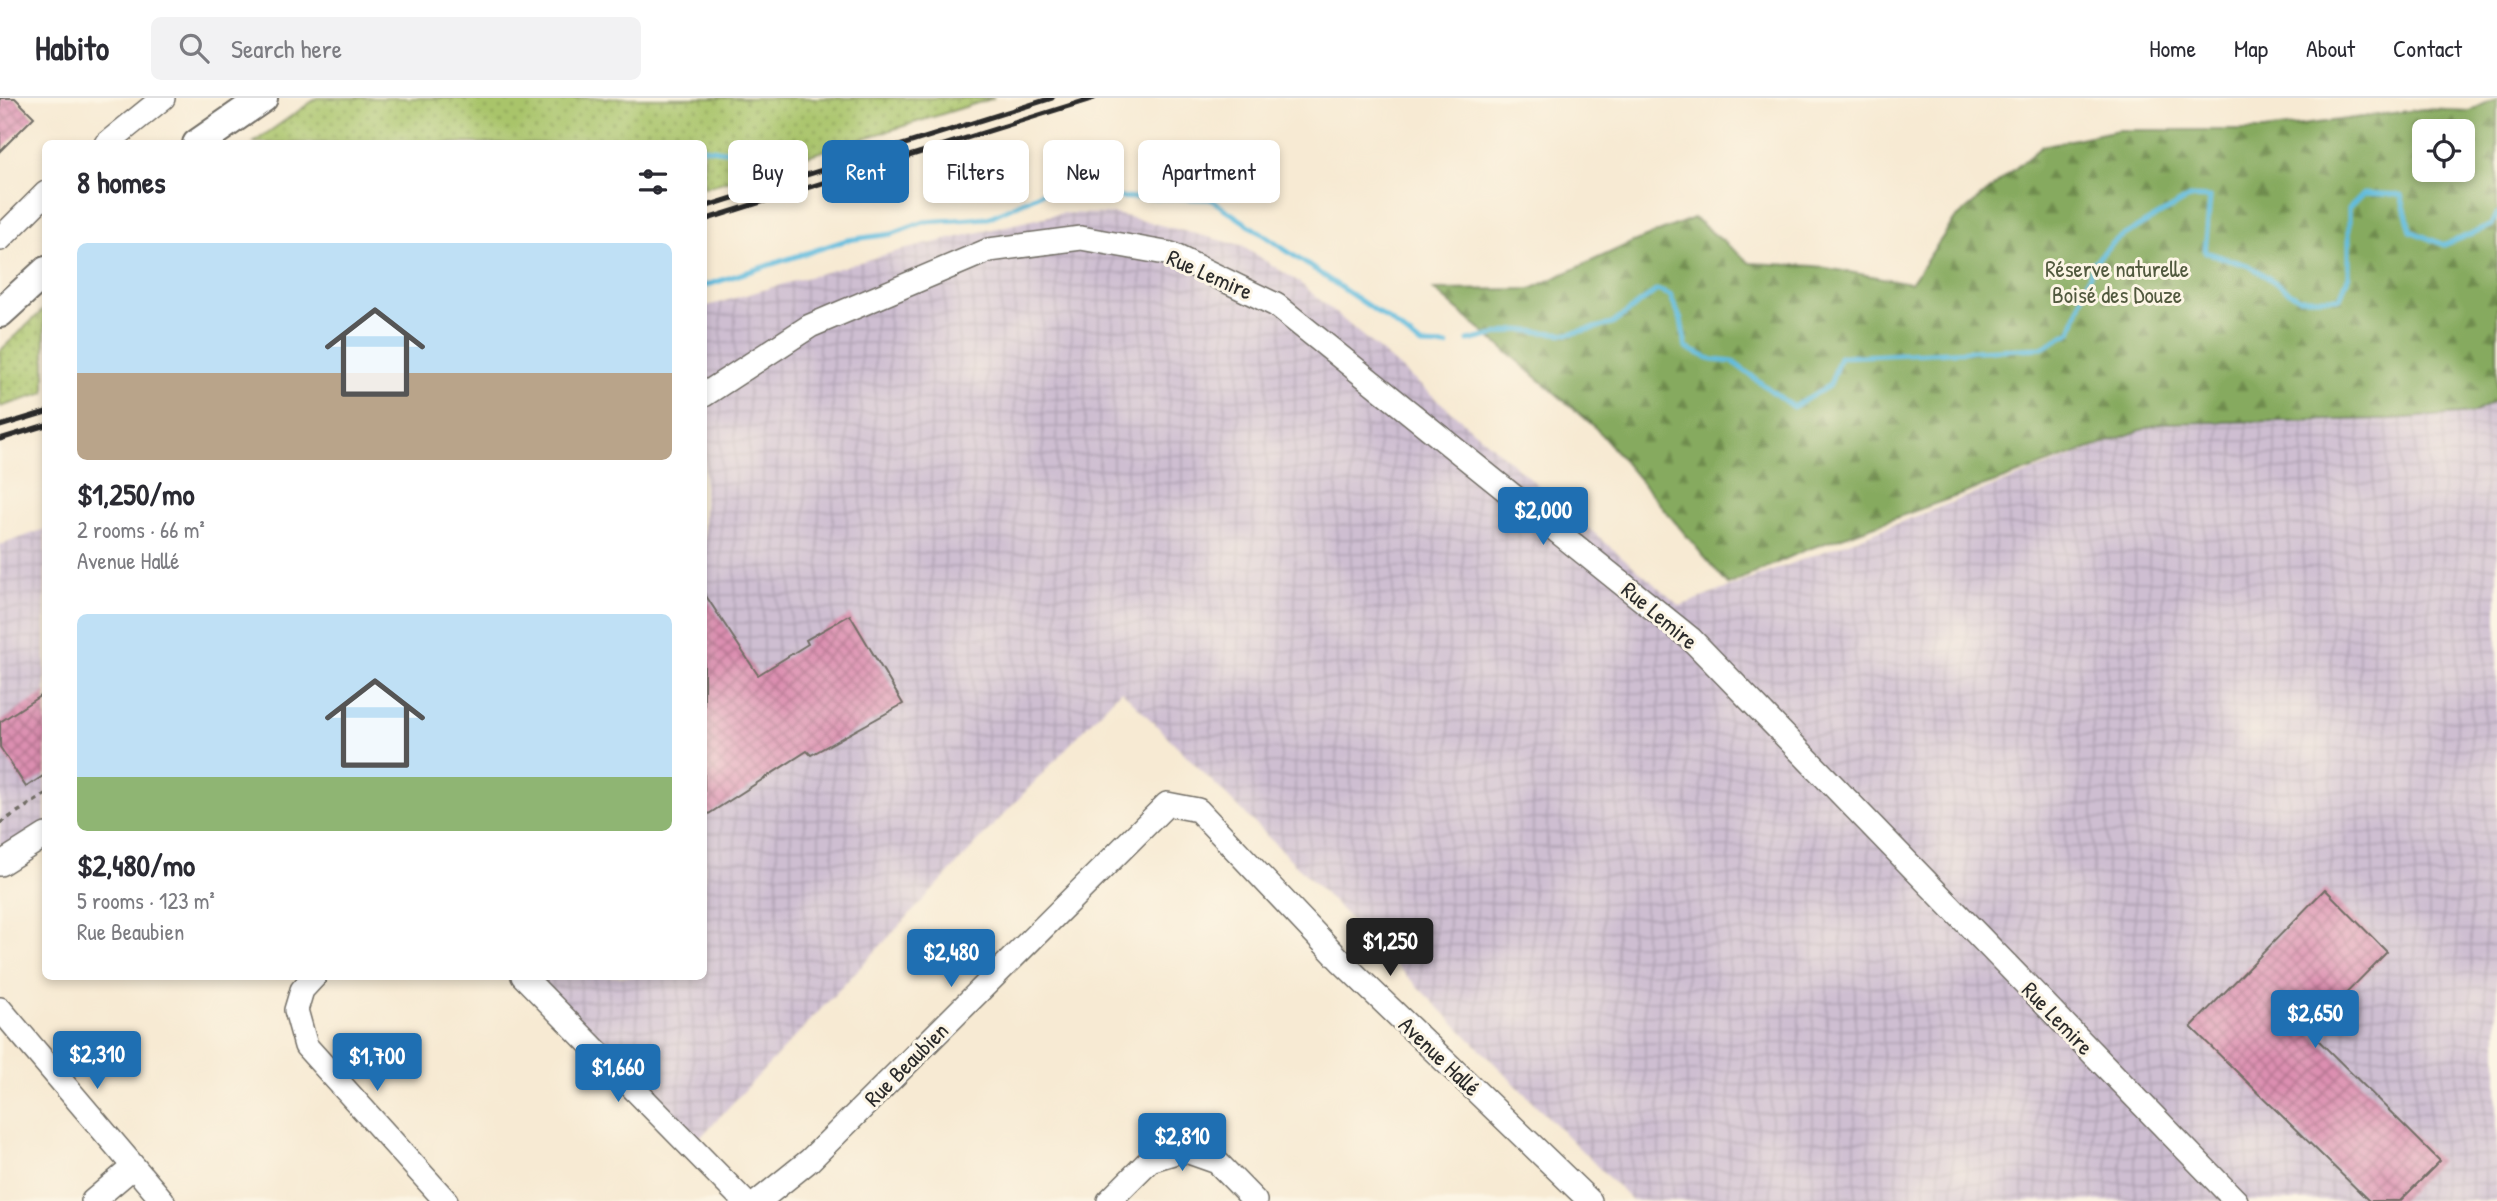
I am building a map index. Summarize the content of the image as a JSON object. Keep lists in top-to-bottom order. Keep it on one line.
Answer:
{"streets":{"street":["Rue Lemire","Avenue Hallé","Rue Beaubien"]},"crossings":[["Avenue Hallé","Rue Beaubien"]],"parks":["Réserve naturelle Boisé des Douze"],"page":{"header":"Habito","search":"Search here","nav":["Home","Map","About","Contact"],"chip":["Buy","Rent","Filters","New","Apartment"],"heading":"8 homes","list":[{"name":"$1,250/mo","note":"2 rooms · 66 m² · Avenue Hallé"},{"name":"$2,480/mo","note":"5 rooms · 123 m² · Rue Beaubien"}],"price":["$2,000","$1,250","$2,480","$2,650","$2,310","$1,700","$1,660","$2,810"]}}
